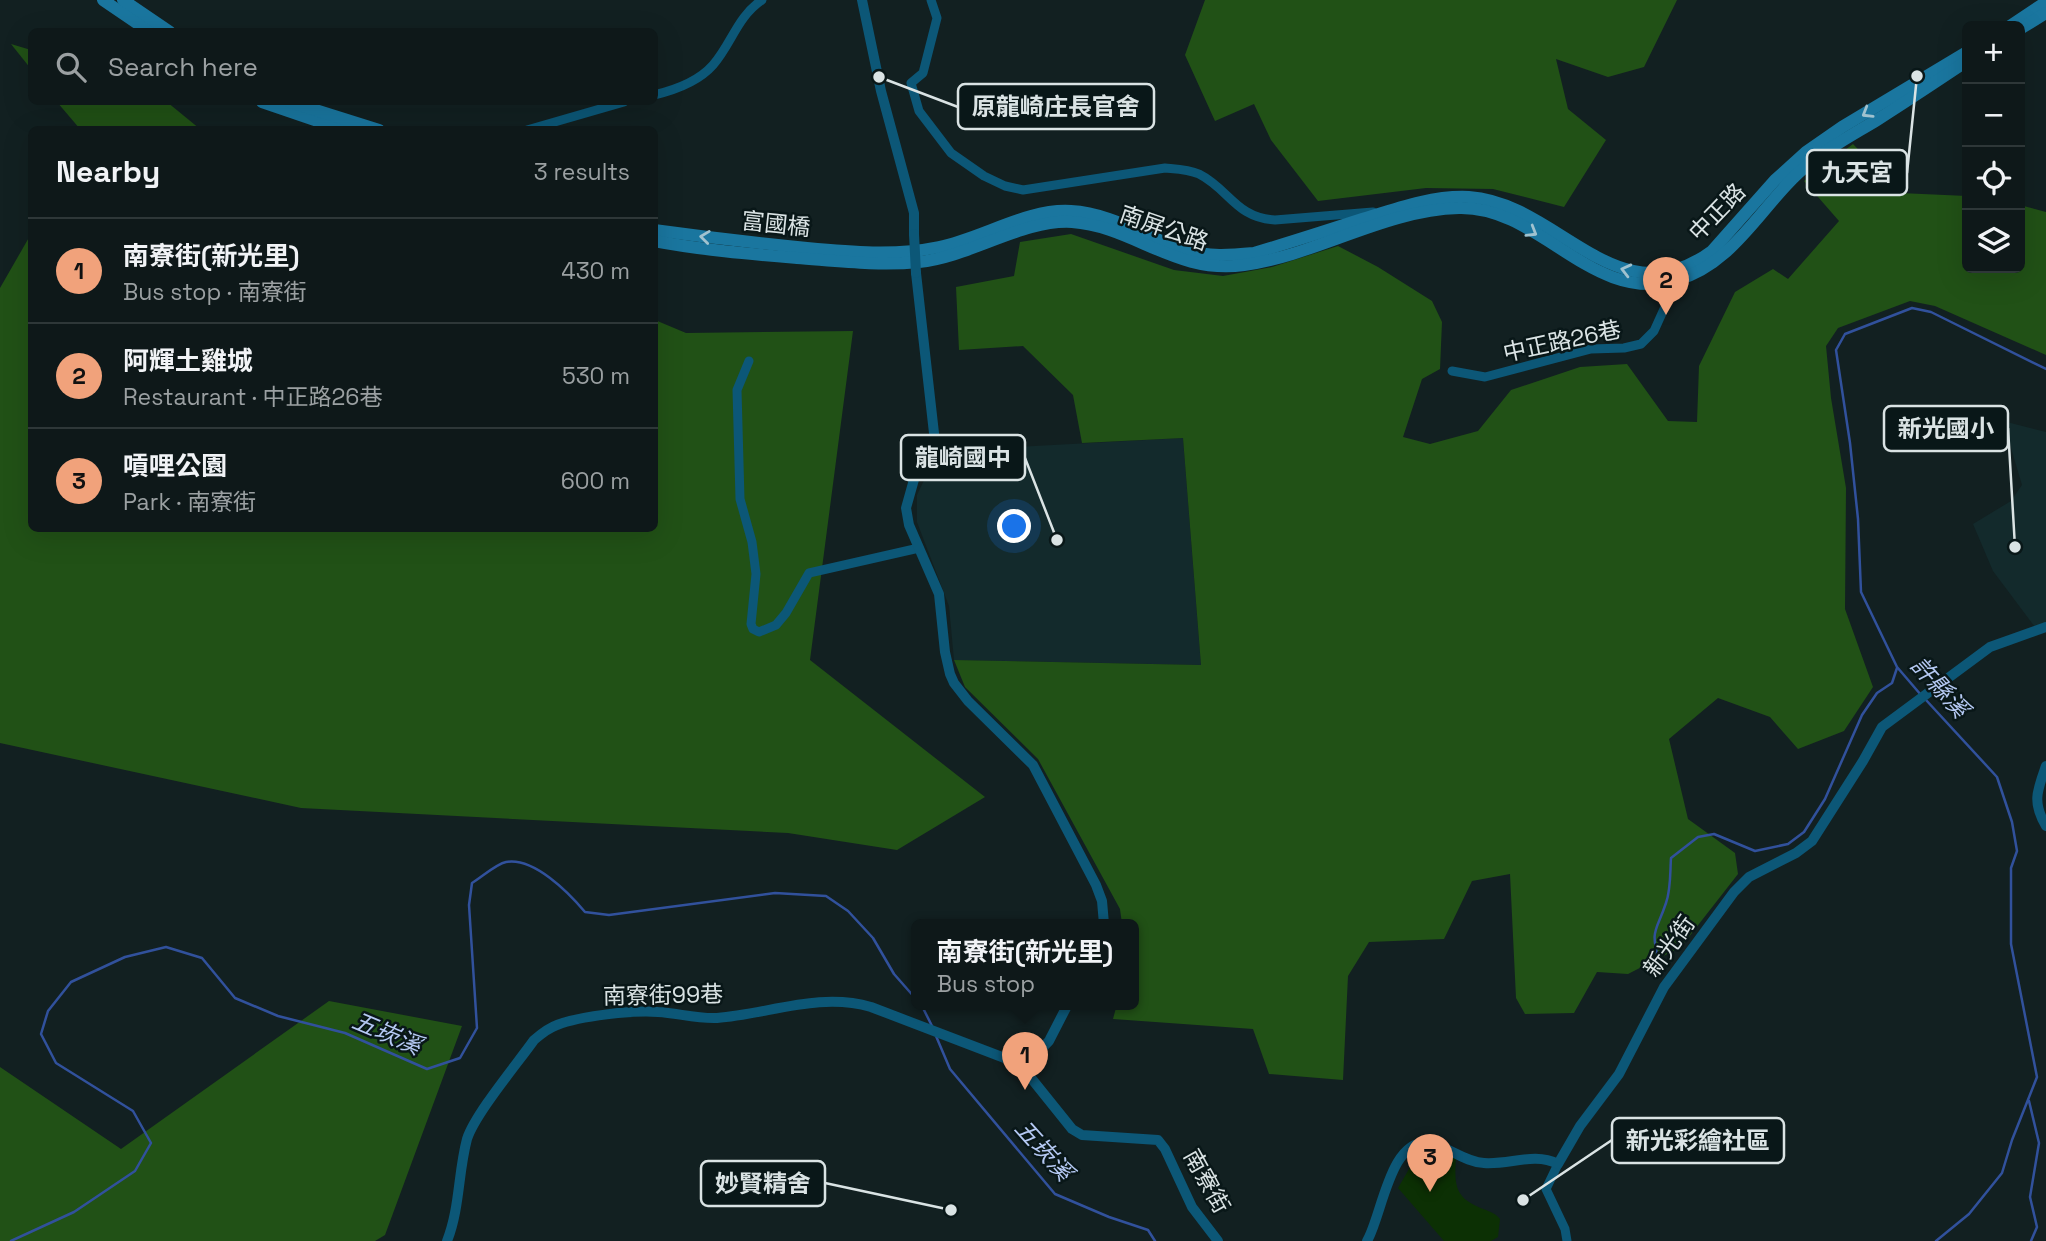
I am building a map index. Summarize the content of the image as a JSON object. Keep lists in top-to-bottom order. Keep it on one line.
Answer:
{"streets":{"main road":["中正路","富國橋","南屏公路"],"street":["中正路26巷","新光街","南寮街99巷","南寮街"]},"crossings":[["中正路","南屏公路"],["中正路","中正路26巷"],["富國橋","南屏公路"],["南寮街99巷","南寮街"]],"water":["許縣溪","五崁溪"],"places":["九天宮","原龍崎庄長官舍","龍崎國中","新光國小","新光彩繪社區","妙賢精舍"],"page":{"map_buttons":["+","−"],"search":"Search here","heading":["Nearby","3 results"],"list":[{"mark":"1","name":"南寮街(新光里)","note":"Bus stop · 南寮街","value":"430 m"},{"mark":"2","name":"阿輝土雞城","note":"Restaurant · 中正路26巷","value":"530 m"},{"mark":"3","name":"嗊哩公園","note":"Park · 南寮街","value":"600 m"}],"pins":["2","1","3"],"popup":["南寮街(新光里)","Bus stop"]}}
